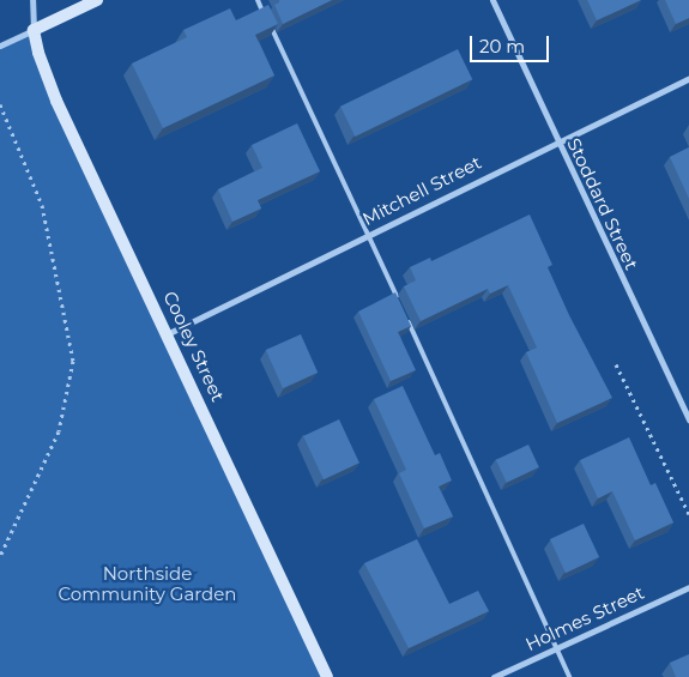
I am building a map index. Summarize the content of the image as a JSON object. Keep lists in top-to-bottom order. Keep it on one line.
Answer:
{"streets":{"street":["Mitchell Street","Stoddard Street","Cooley Street","Holmes Street"]},"crossings":[["Mitchell Street","Stoddard Street"],["Mitchell Street","Cooley Street"]],"parks":["Northside Community Garden"],"scale_bar":"20 m"}
